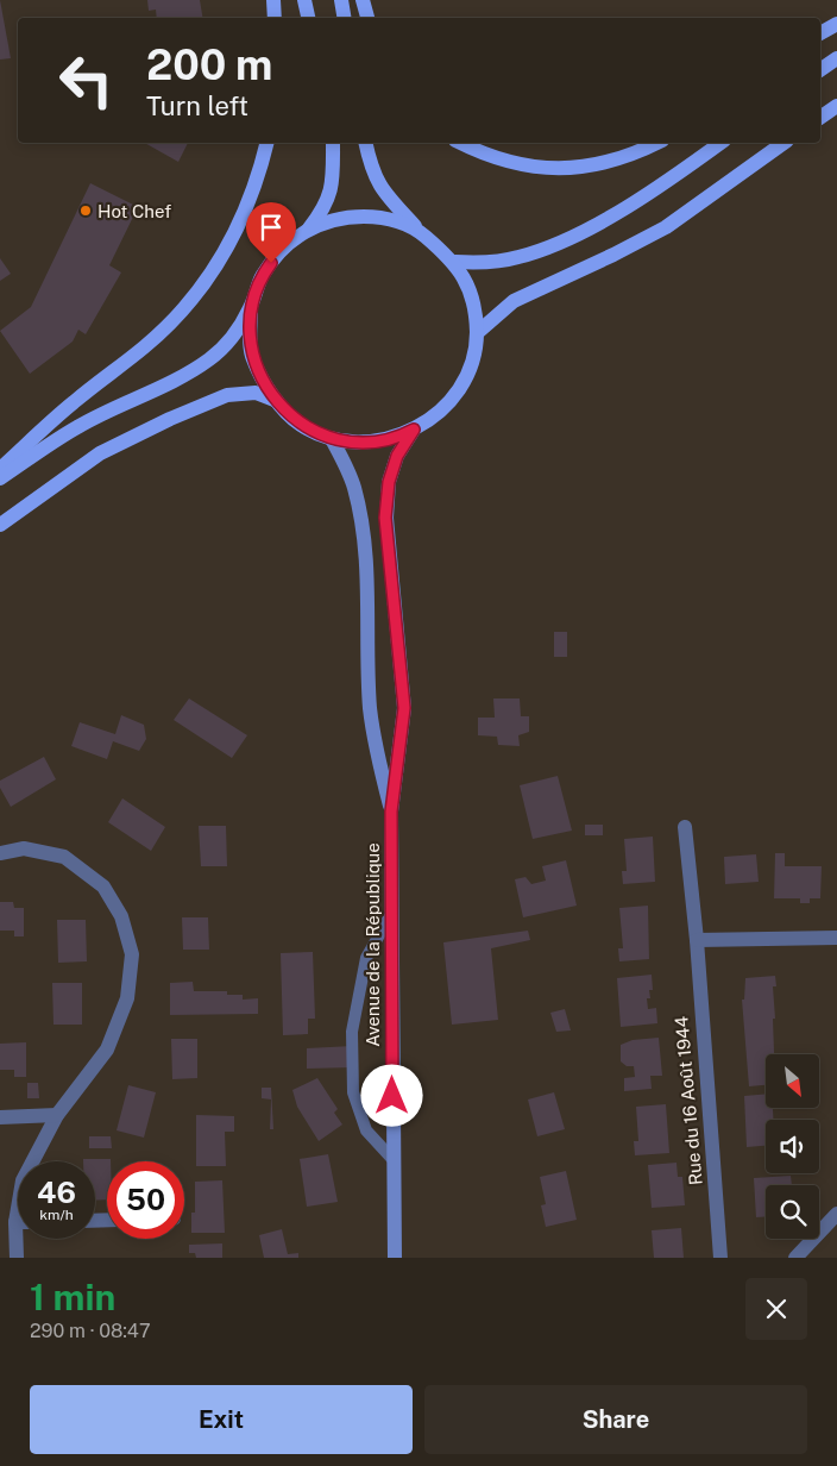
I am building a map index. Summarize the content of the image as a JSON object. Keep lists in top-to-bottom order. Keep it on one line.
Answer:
{"streets":{"main road":["Avenue de la République"],"street":["Rue du 16 Août 1944"]},"places":["Hot Chef"],"north":"bottom right","page":{"turn":["200 m","Turn left"],"speed":"46 km/h","limit":"50","heading":["1 min","290 m · 08:47"],"buttons":["Exit","Share"]}}
